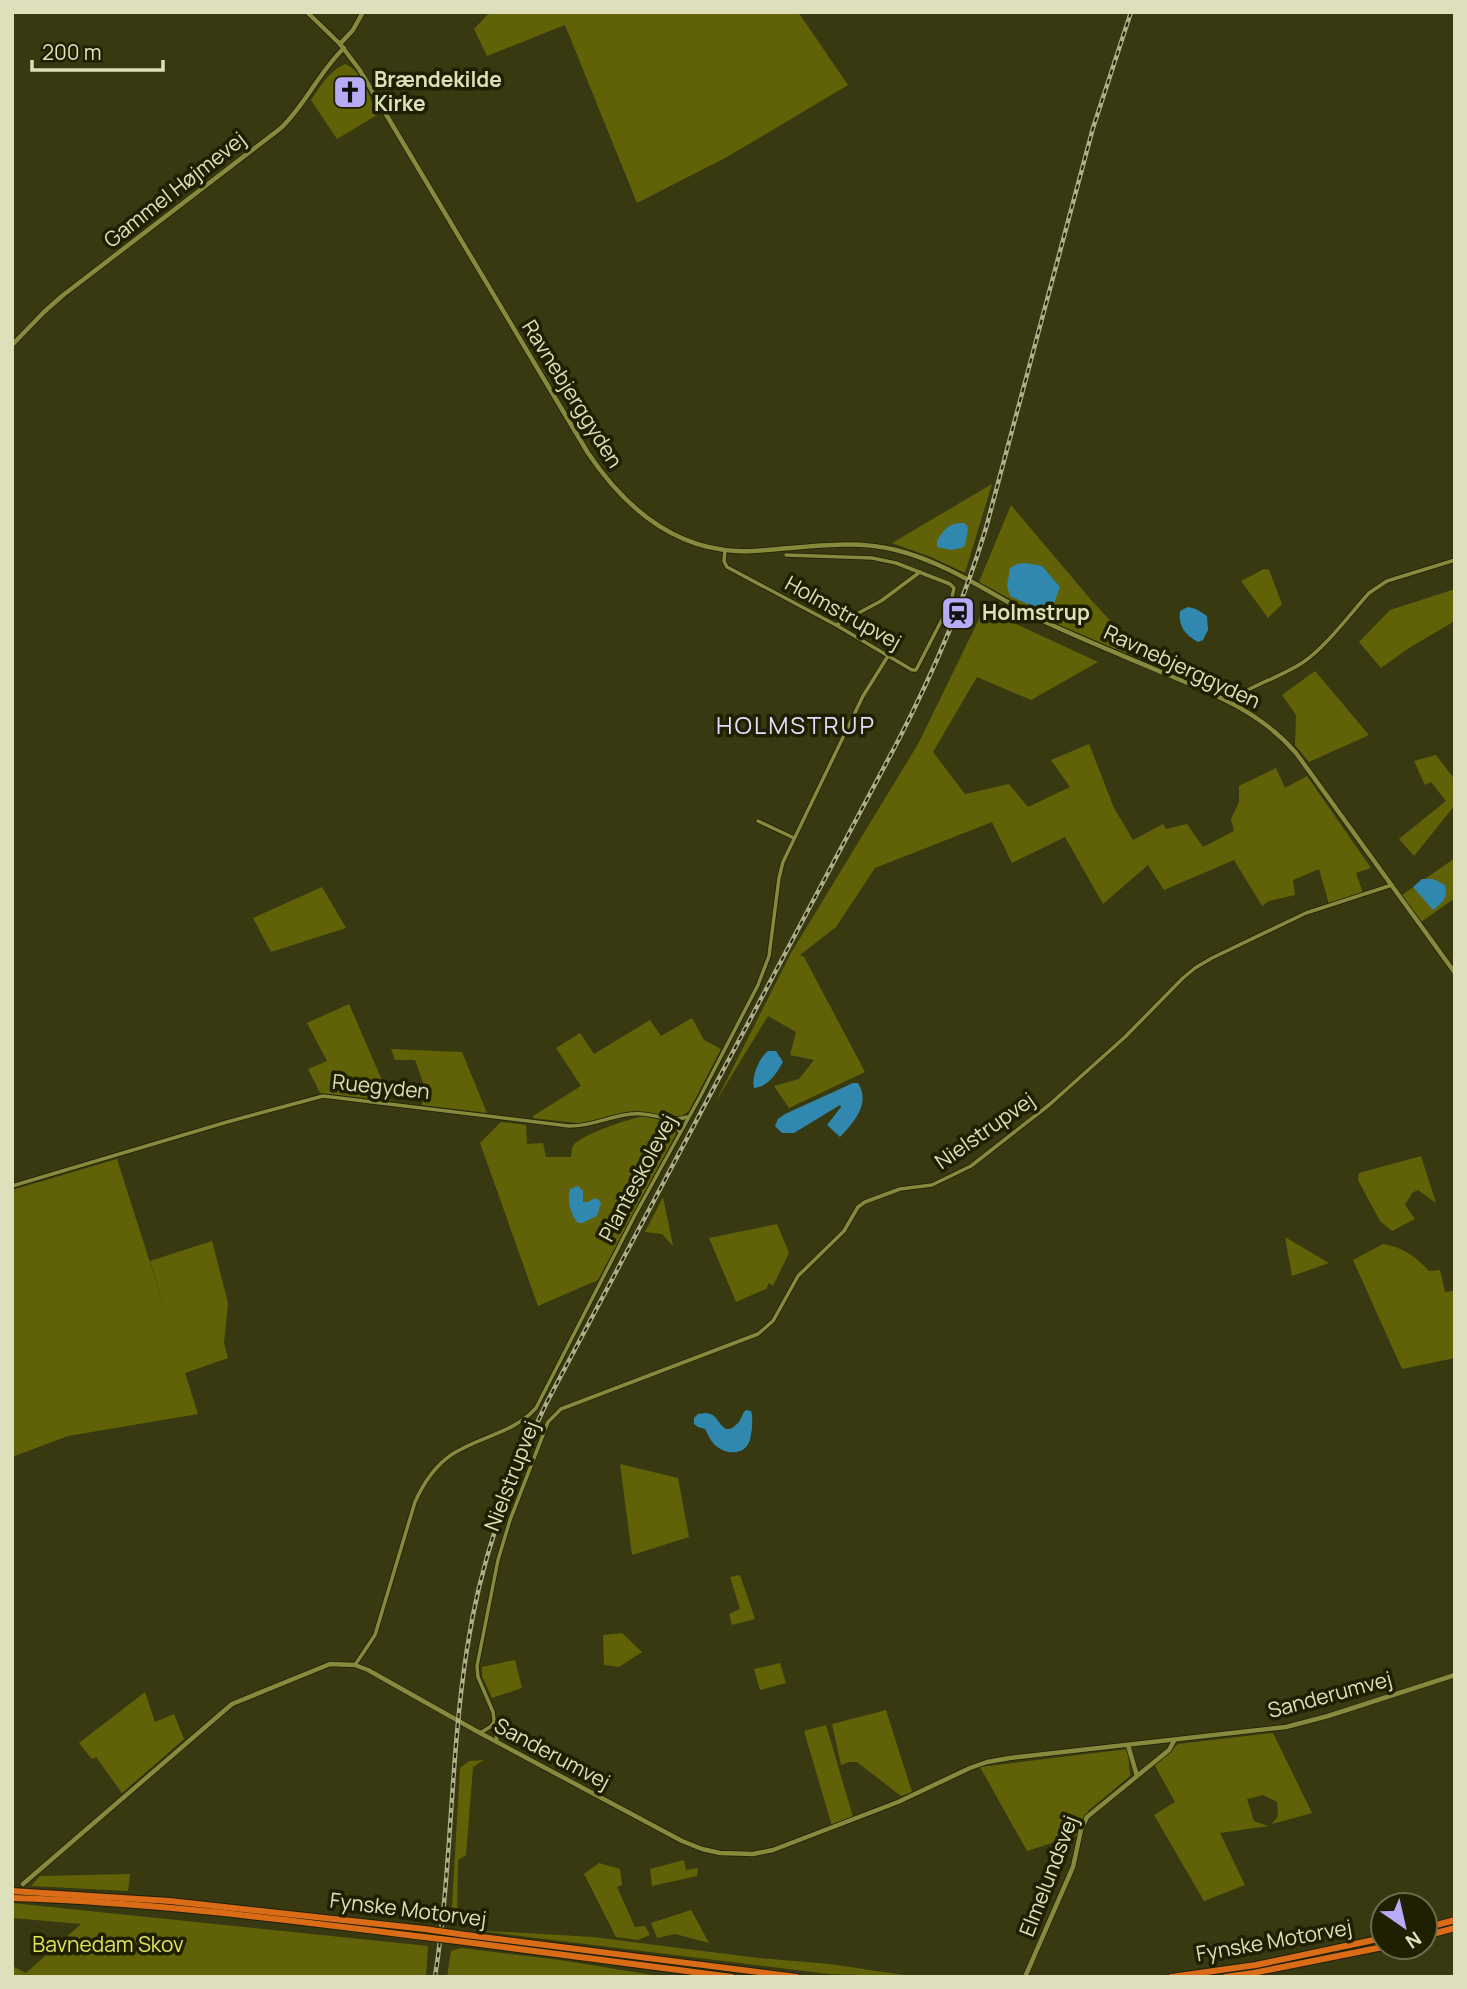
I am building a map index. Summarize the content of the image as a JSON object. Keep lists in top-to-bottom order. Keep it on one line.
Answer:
{"streets":{"highway":["Fynske Motorvej"],"street":["Gammel Højmevej","Ravnebjerggyden","Holmstrupvej","Ruegyden","Nielstrupvej","Planteskolevej","Sanderumvej","Elmelundsvej"]},"crossings":[["Gammel Højmevej","Ravnebjerggyden"],["Ravnebjerggyden","Holmstrupvej"],["Ravnebjerggyden","Nielstrupvej"],["Holmstrupvej","Planteskolevej"],["Ruegyden","Planteskolevej"],["Nielstrupvej","Sanderumvej"],["Planteskolevej","Sanderumvej"],["Sanderumvej","Elmelundsvej"]],"districts":["HOLMSTRUP"],"parks":["Bavnedam Skov"],"places":{"church":["Brændekilde Kirke"],"station":["Holmstrup"]},"scale_bar":"200 m","north":"bottom right"}
